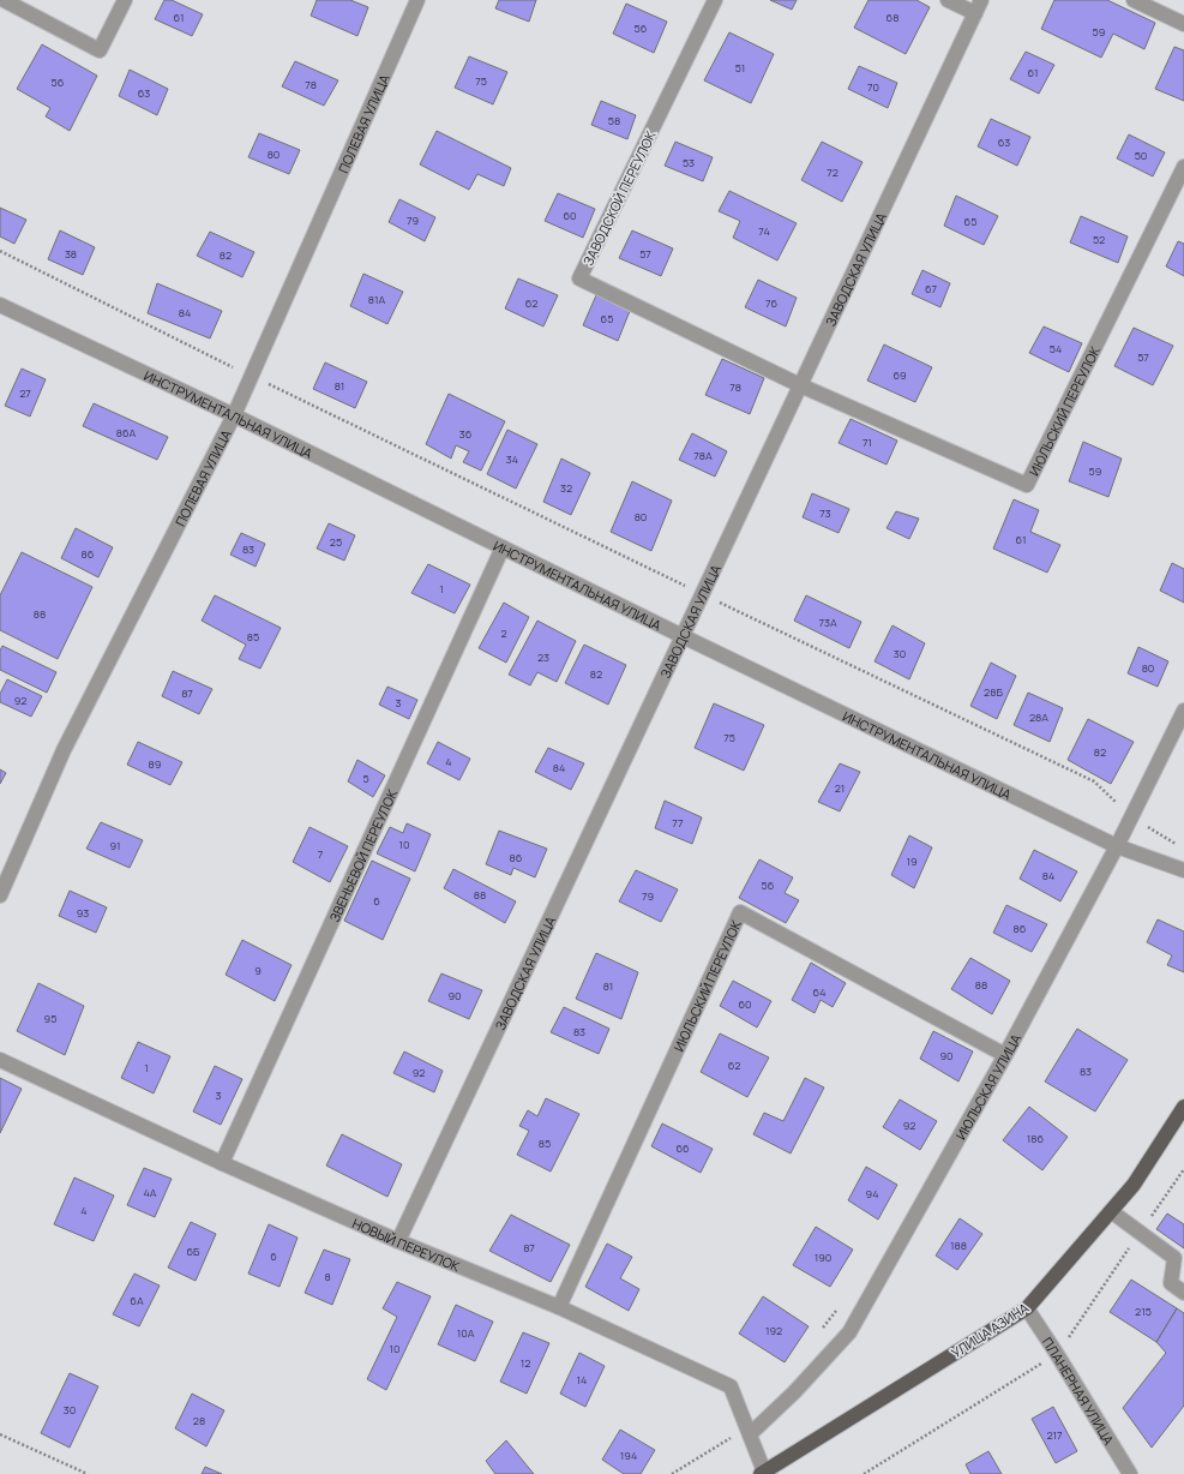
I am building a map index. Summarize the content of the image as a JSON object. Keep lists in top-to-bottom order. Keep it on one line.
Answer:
{"streets":{"main road":["УЛИЦА АЗИНА"],"street":["ПОЛЕВАЯ УЛИЦА","ЗАВОДСКОЙ ПЕРЕУЛОК","ЗАВОДСКАЯ УЛИЦА","ИЮЛЬСКИЙ ПЕРЕУЛОК","ИНСТРУМЕНТАЛЬНАЯ УЛИЦА","ЗВЕНЬЕВОЙ ПЕРЕУЛОК","ИЮЛЬСКАЯ УЛИЦА","НОВЫЙ ПЕРЕУЛОК","ПЛАНЕРНАЯ УЛИЦА"]},"crossings":[["ПОЛЕВАЯ УЛИЦА","ИНСТРУМЕНТАЛЬНАЯ УЛИЦА"],["ЗАВОДСКОЙ ПЕРЕУЛОК","ЗАВОДСКАЯ УЛИЦА"],["ЗАВОДСКОЙ ПЕРЕУЛОК","ИЮЛЬСКИЙ ПЕРЕУЛОК"],["ЗАВОДСКАЯ УЛИЦА","ИЮЛЬСКИЙ ПЕРЕУЛОК"],["ЗАВОДСКАЯ УЛИЦА","ИНСТРУМЕНТАЛЬНАЯ УЛИЦА"],["ЗАВОДСКАЯ УЛИЦА","НОВЫЙ ПЕРЕУЛОК"],["ИЮЛЬСКИЙ ПЕРЕУЛОК","ИЮЛЬСКАЯ УЛИЦА"],["ИЮЛЬСКИЙ ПЕРЕУЛОК","НОВЫЙ ПЕРЕУЛОК"],["ИНСТРУМЕНТАЛЬНАЯ УЛИЦА","ЗВЕНЬЕВОЙ ПЕРЕУЛОК"],["ИНСТРУМЕНТАЛЬНАЯ УЛИЦА","ИЮЛЬСКАЯ УЛИЦА"],["ЗВЕНЬЕВОЙ ПЕРЕУЛОК","НОВЫЙ ПЕРЕУЛОК"],["ИЮЛЬСКАЯ УЛИЦА","НОВЫЙ ПЕРЕУЛОК"],["НОВЫЙ ПЕРЕУЛОК","УЛИЦА АЗИНА"],["УЛИЦА АЗИНА","ПЛАНЕРНАЯ УЛИЦА"]],"house_numbers":["61","68","56","59","51","61","75","56","78","70","63","58","63","80","50","53","72","60","79","65","74","52","38","57","82","67","81А","62","76","84","65","54","57","69","81","78","27","86А","36","71","78А","34","59","32","73","80","61","25","83","86","1","88","73А","2","85","30","23","80","82","28Б","87","92","3","28А","75","82","4","89","84","5","21","77","10","91","7","86","19","84","56","88","79","6","93","86","9","88","81","64","90","60","95","83","90","62","1","83","92","3","92","186","85","66","4А","94","4","188","87","6Б","6","190","8","6А","215","192","10А","10","12","14","30","28","217","194"]}
